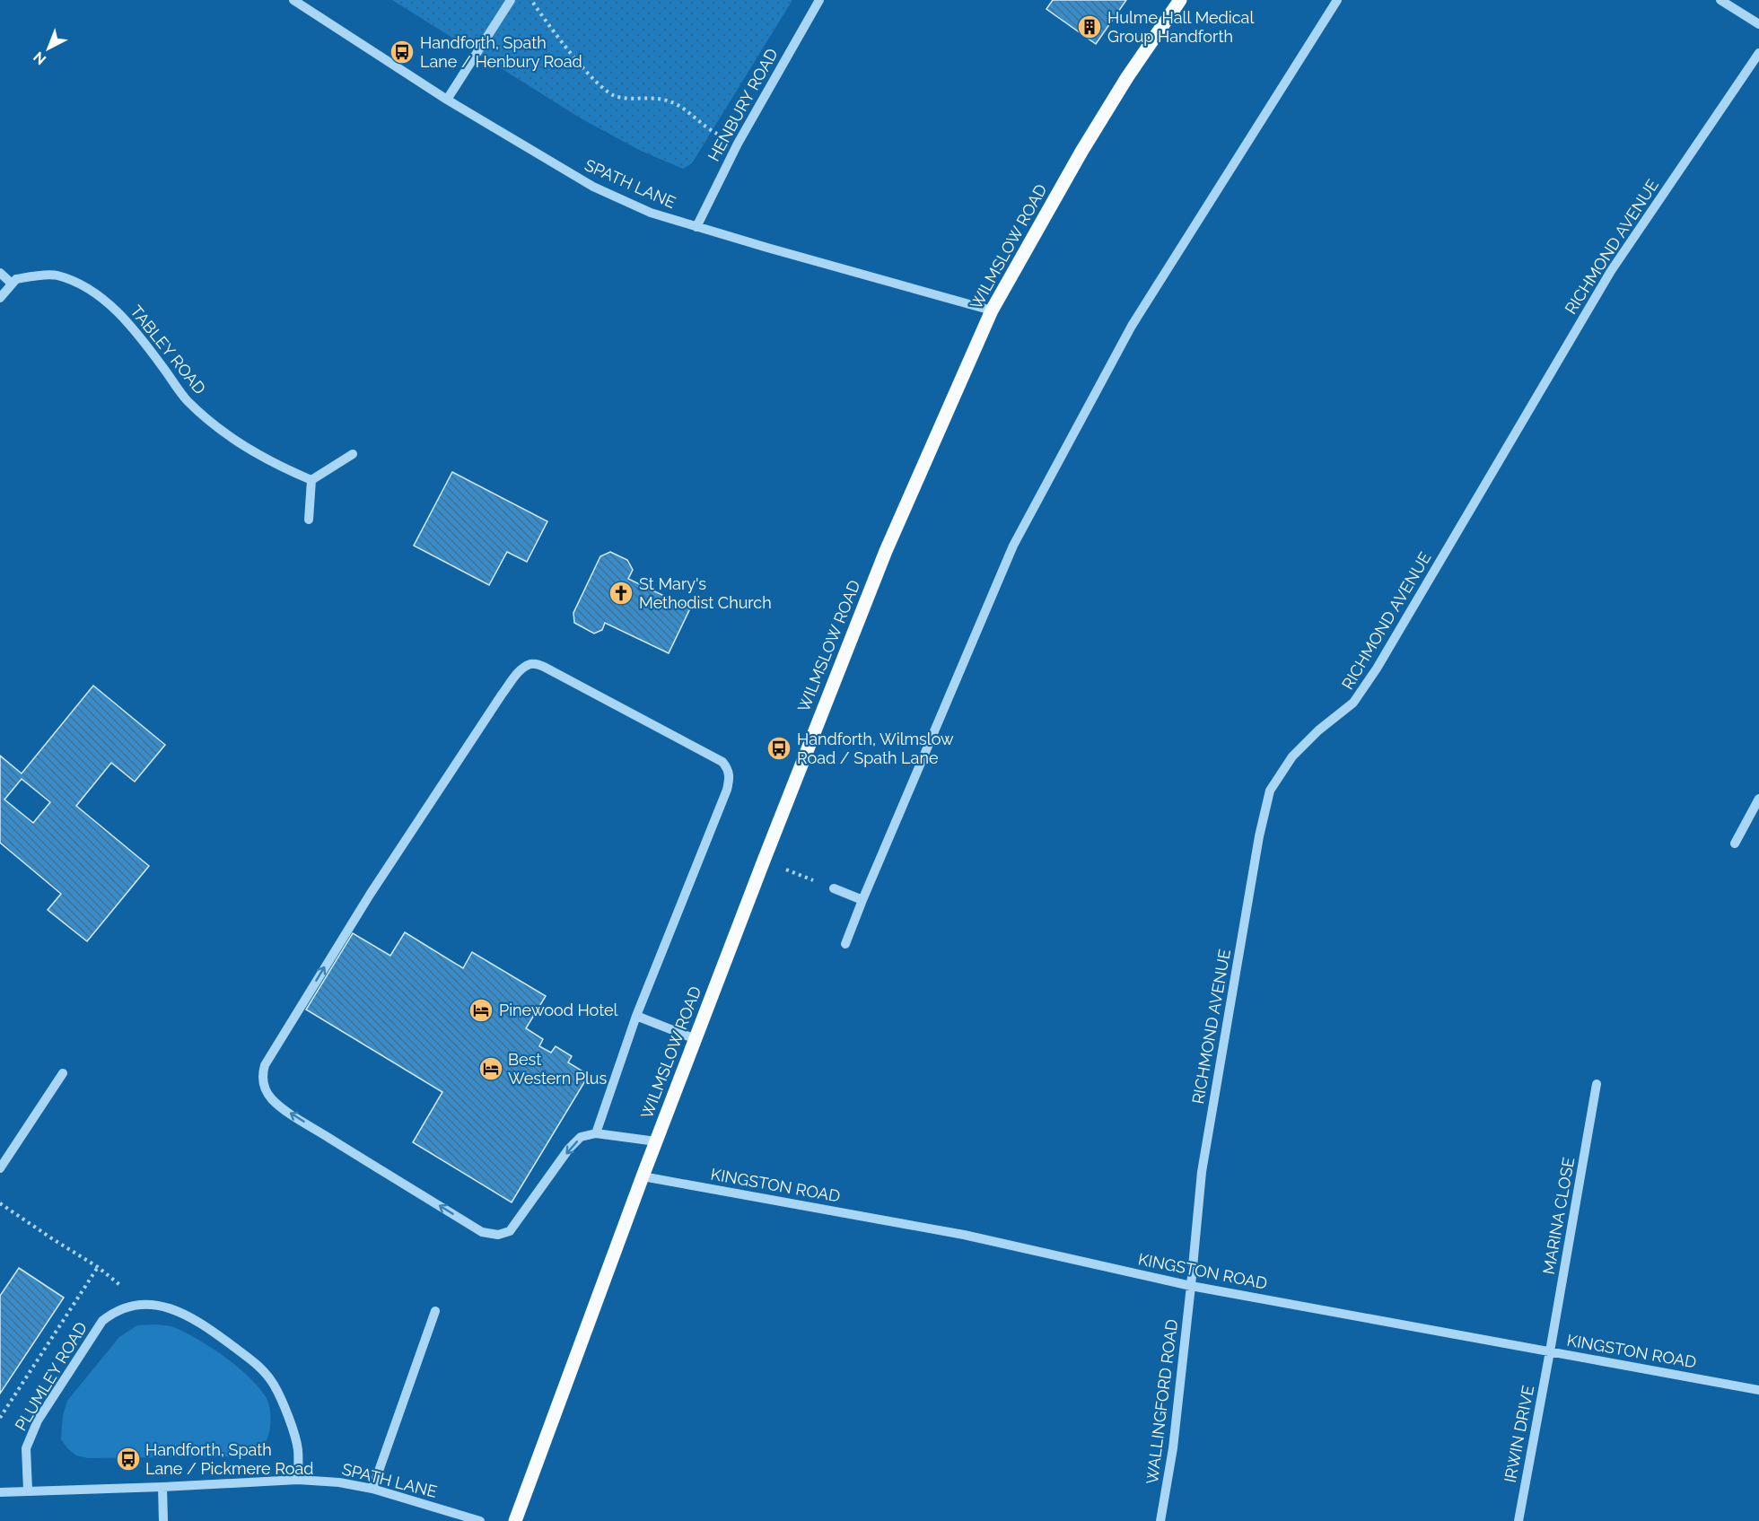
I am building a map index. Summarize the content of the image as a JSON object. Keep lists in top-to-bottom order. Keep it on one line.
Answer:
{"streets":{"main road":["WILMSLOW ROAD"],"street":["HENBURY ROAD","SPATH LANE","RICHMOND AVENUE","TABLEY ROAD","KINGSTON ROAD","MARINA CLOSE","PLUMLEY ROAD","WALLINGFORD ROAD","IRWIN DRIVE"]},"crossings":[["HENBURY ROAD","SPATH LANE"],["SPATH LANE","WILMSLOW ROAD"],["SPATH LANE","PLUMLEY ROAD"],["WILMSLOW ROAD","KINGSTON ROAD"],["RICHMOND AVENUE","KINGSTON ROAD"],["RICHMOND AVENUE","WALLINGFORD ROAD"],["KINGSTON ROAD","MARINA CLOSE"],["KINGSTON ROAD","WALLINGFORD ROAD"],["KINGSTON ROAD","IRWIN DRIVE"],["MARINA CLOSE","IRWIN DRIVE"]],"places":{"building":["Hulme Hall Medical Group Handforth"],"bus stop":["Handforth, Spath Lane / Henbury Road","Handforth, Wilmslow Road / Spath Lane","Handforth, Spath Lane / Pickmere Road"],"church":["St Mary's Methodist Church"],"hotel":["Pinewood Hotel","Best Western Plus"]},"north":"bottom left"}
